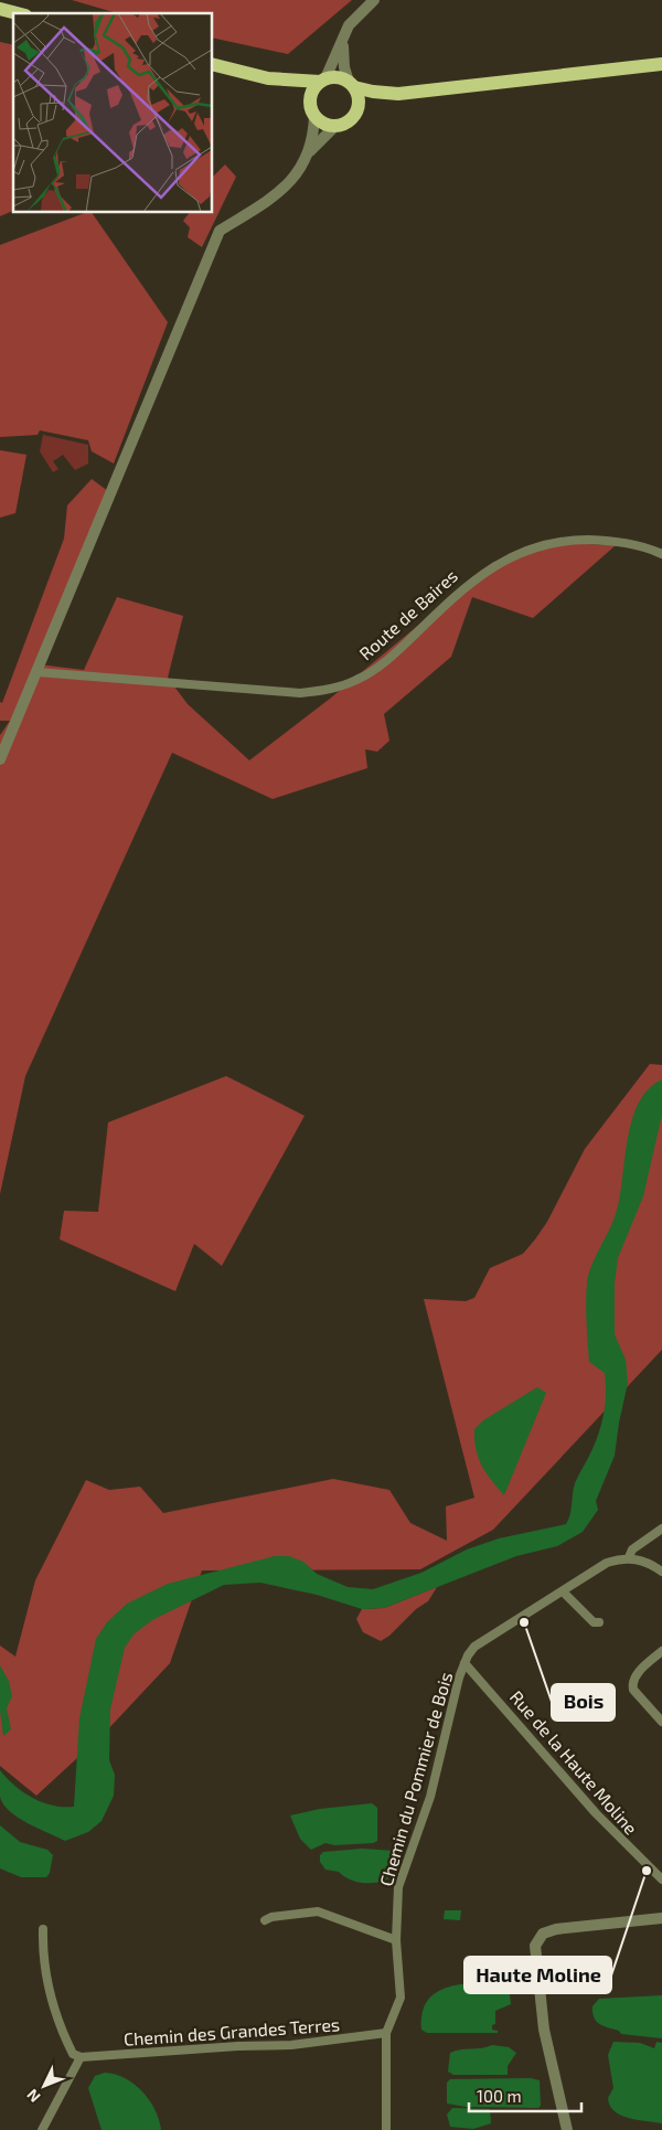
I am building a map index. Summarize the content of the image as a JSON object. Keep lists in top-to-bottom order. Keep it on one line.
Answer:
{"streets":{"street":["Route de Baires","Rue de la Haute Moline","Chemin du Pommier de Bois","Chemin des Grandes Terres"]},"crossings":[["Rue de la Haute Moline","Chemin du Pommier de Bois"],["Chemin du Pommier de Bois","Chemin des Grandes Terres"]],"places":["Bois","Haute Moline"],"scale_bar":"100 m","north":"bottom left"}
